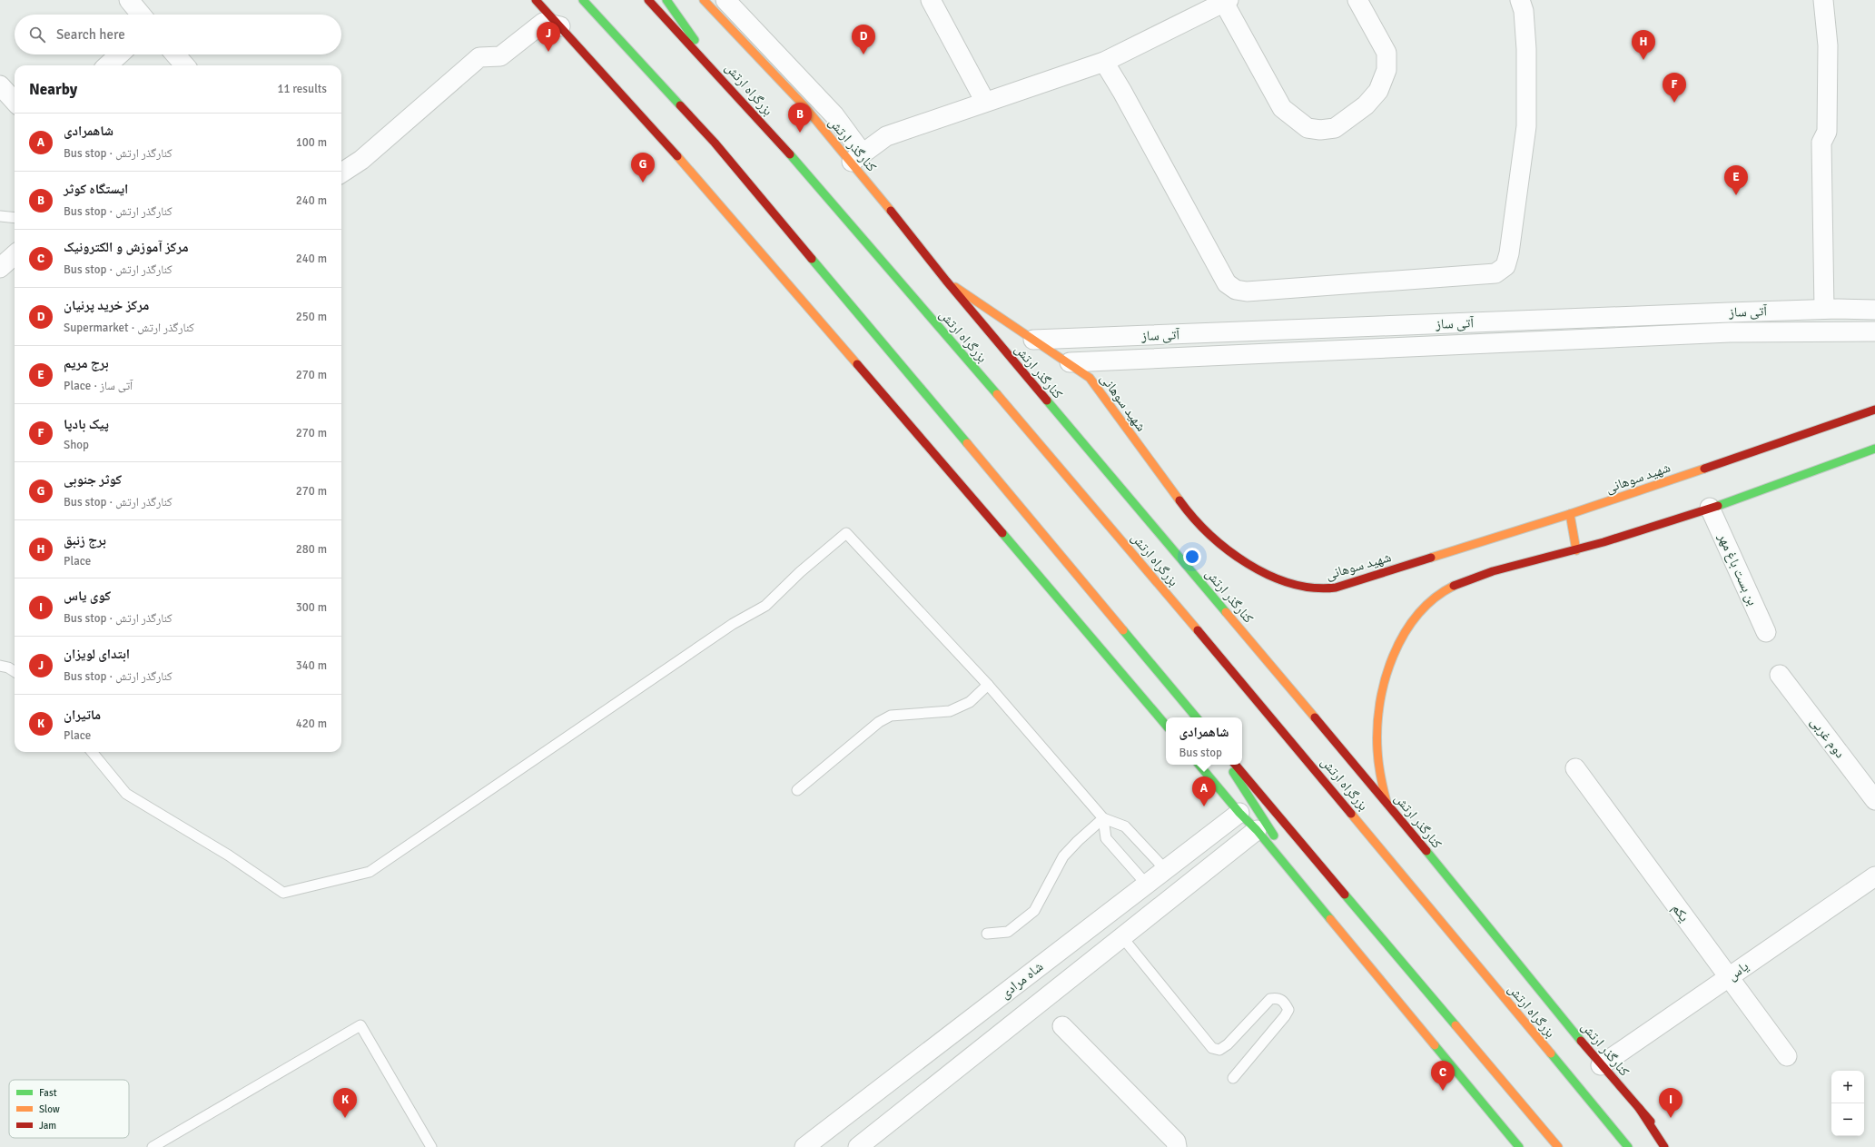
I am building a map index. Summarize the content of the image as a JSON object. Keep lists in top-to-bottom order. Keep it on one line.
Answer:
{"streets":{"main road":["بزرگراه ارتش","کنارگذر ارتش","شهید سوهانی"],"street":["آتی ساز","بن بست باغ مهر","دوم غربی","یکم","یاس","شاه مرادی"]},"crossings":[["کنارگذر ارتش","شهید سوهانی"],["کنارگذر ارتش","یاس"],["آتی ساز","شهید سوهانی"],["یکم","یاس"]],"legend":["Fast","Slow","Jam"],"page":{"search":"Search here","pins":["J","D","H","F","B","G","E","A","C","I","K"],"heading":["Nearby","11 results"],"list":[{"mark":"A","name":"شاهمرادی","note":"Bus stop · کنارگذر ارتش","value":"100 m"},{"mark":"B","name":"ایستگاه کوثر","note":"Bus stop · کنارگذر ارتش","value":"240 m"},{"mark":"C","name":"مرکز آموزش و الکترونیک","note":"Bus stop · کنارگذر ارتش","value":"240 m"},{"mark":"D","name":"مرکز خرید پرنیان","note":"Supermarket · کنارگذر ارتش","value":"250 m"},{"mark":"E","name":"برج مریم","note":"Place · آتی ساز","value":"270 m"},{"mark":"F","name":"پیک بادپا","note":"Shop","value":"270 m"},{"mark":"G","name":"کوثر جنوبی","note":"Bus stop · کنارگذر ارتش","value":"270 m"},{"mark":"H","name":"برج زنبق","note":"Place","value":"280 m"},{"mark":"I","name":"کوی یاس","note":"Bus stop · کنارگذر ارتش","value":"300 m"},{"mark":"J","name":"ابتدای لویزان","note":"Bus stop · کنارگذر ارتش","value":"340 m"},{"mark":"K","name":"ماتیران","note":"Place","value":"420 m"}],"popup":["شاهمرادی","Bus stop"],"map_buttons":["+","−"]}}
